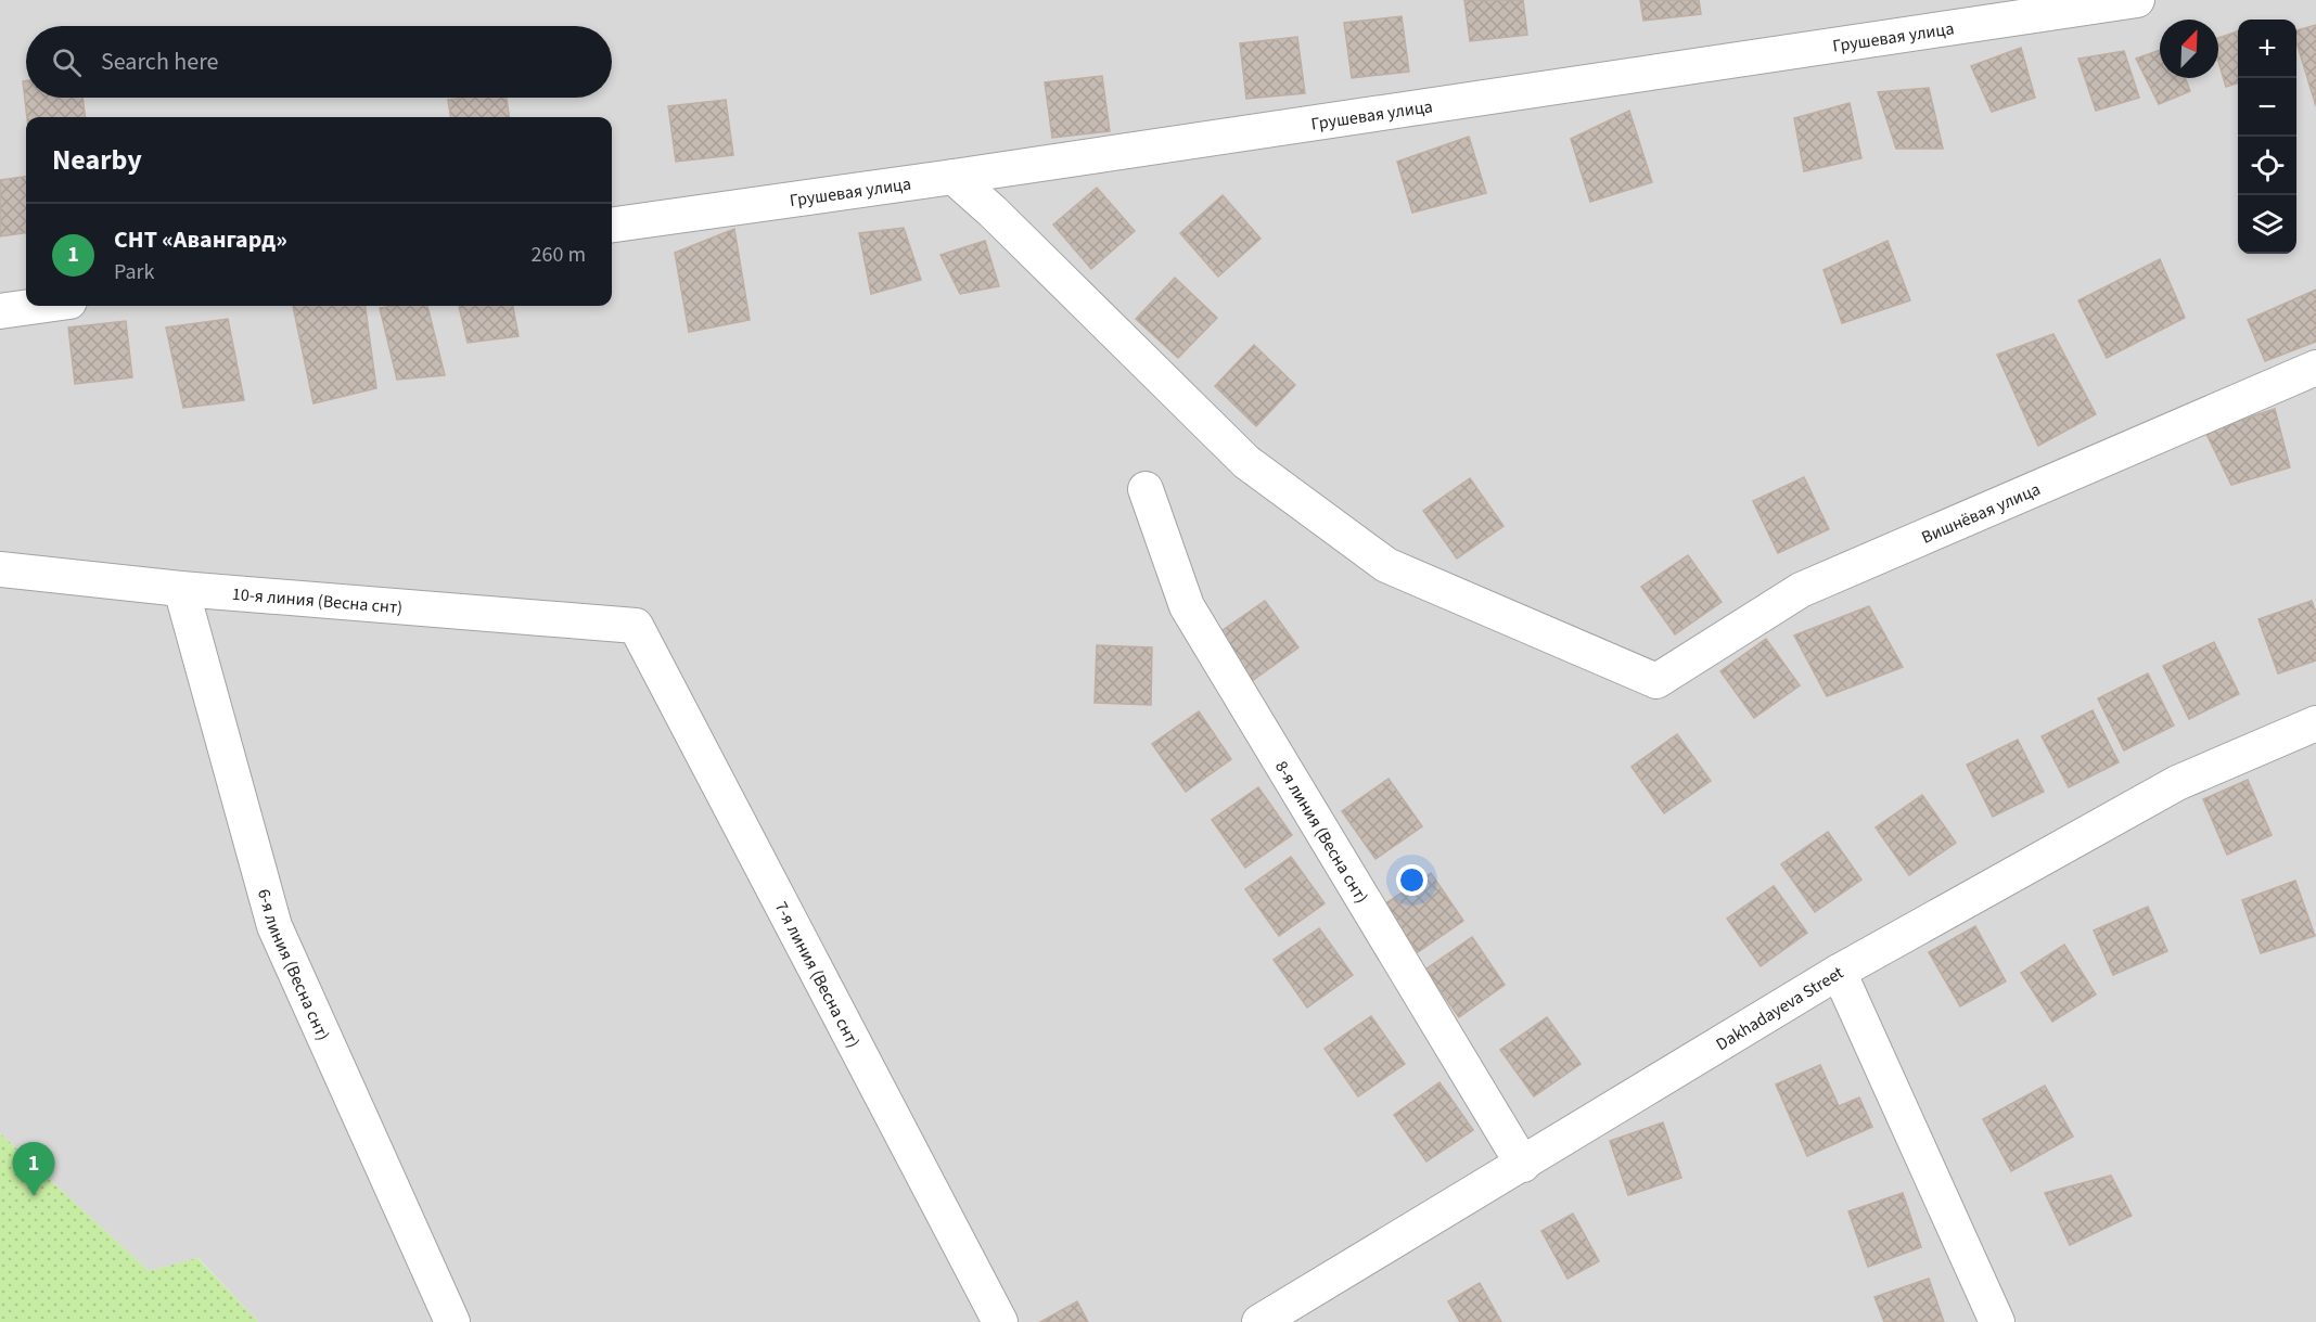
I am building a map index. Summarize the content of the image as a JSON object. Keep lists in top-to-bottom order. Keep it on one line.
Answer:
{"streets":{"street":["Грушевая улица","Вишнёвая улица","10-я линия (Весна снт)","8-я линия (Весна снт)","6-я линия (Весна снт)","7-я линия (Весна снт)","Dakhadayeva Street"]},"crossings":[["Грушевая улица","Вишнёвая улица"],["10-я линия (Весна снт)","6-я линия (Весна снт)"],["10-я линия (Весна снт)","7-я линия (Весна снт)"],["8-я линия (Весна снт)","Dakhadayeva Street"]],"north":"top right","page":{"map_buttons":["+","−"],"search":"Search here","heading":"Nearby","list":[{"mark":"1","name":"СНТ «Авангард»","note":"Park","value":"260 m"}],"pins":"1"}}
